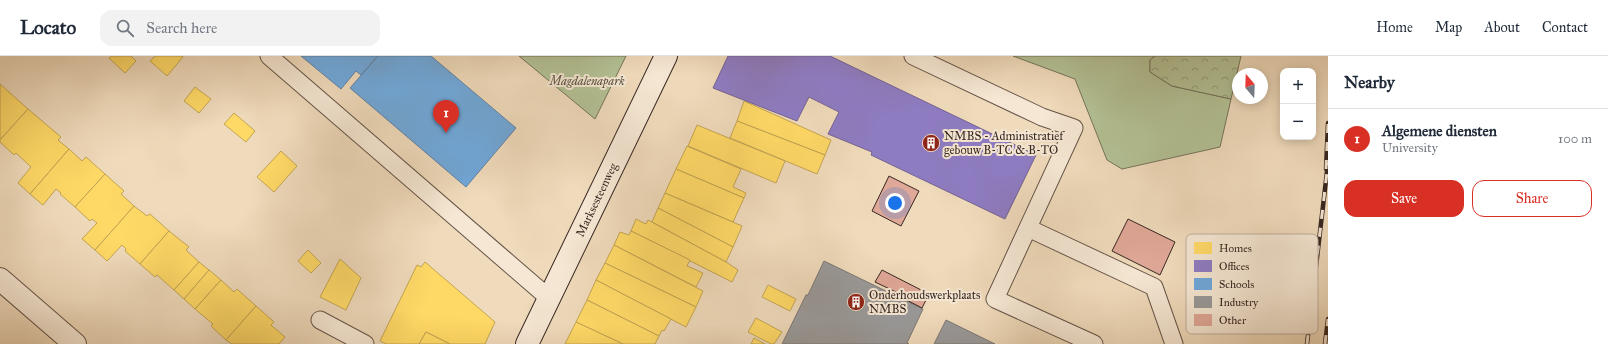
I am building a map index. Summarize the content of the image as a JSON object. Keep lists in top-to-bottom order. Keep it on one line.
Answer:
{"streets":{"street":["Marksesteenweg"]},"parks":["Magdalenapark"],"places":{"building":["NMBS - Administratief gebouw B-TC & B-TO","Onderhoudswerkplaats NMBS"]},"legend":["Homes","Offices","Schools","Industry","Other"],"north":"top","page":{"header":"Locato","search":"Search here","nav":["Home","Map","About","Contact"],"heading":"Nearby","map_buttons":["+","−"],"pins":"1","list":[{"mark":"1","name":"Algemene diensten","note":"University","value":"100 m"}],"buttons":["Save","Share"]}}
